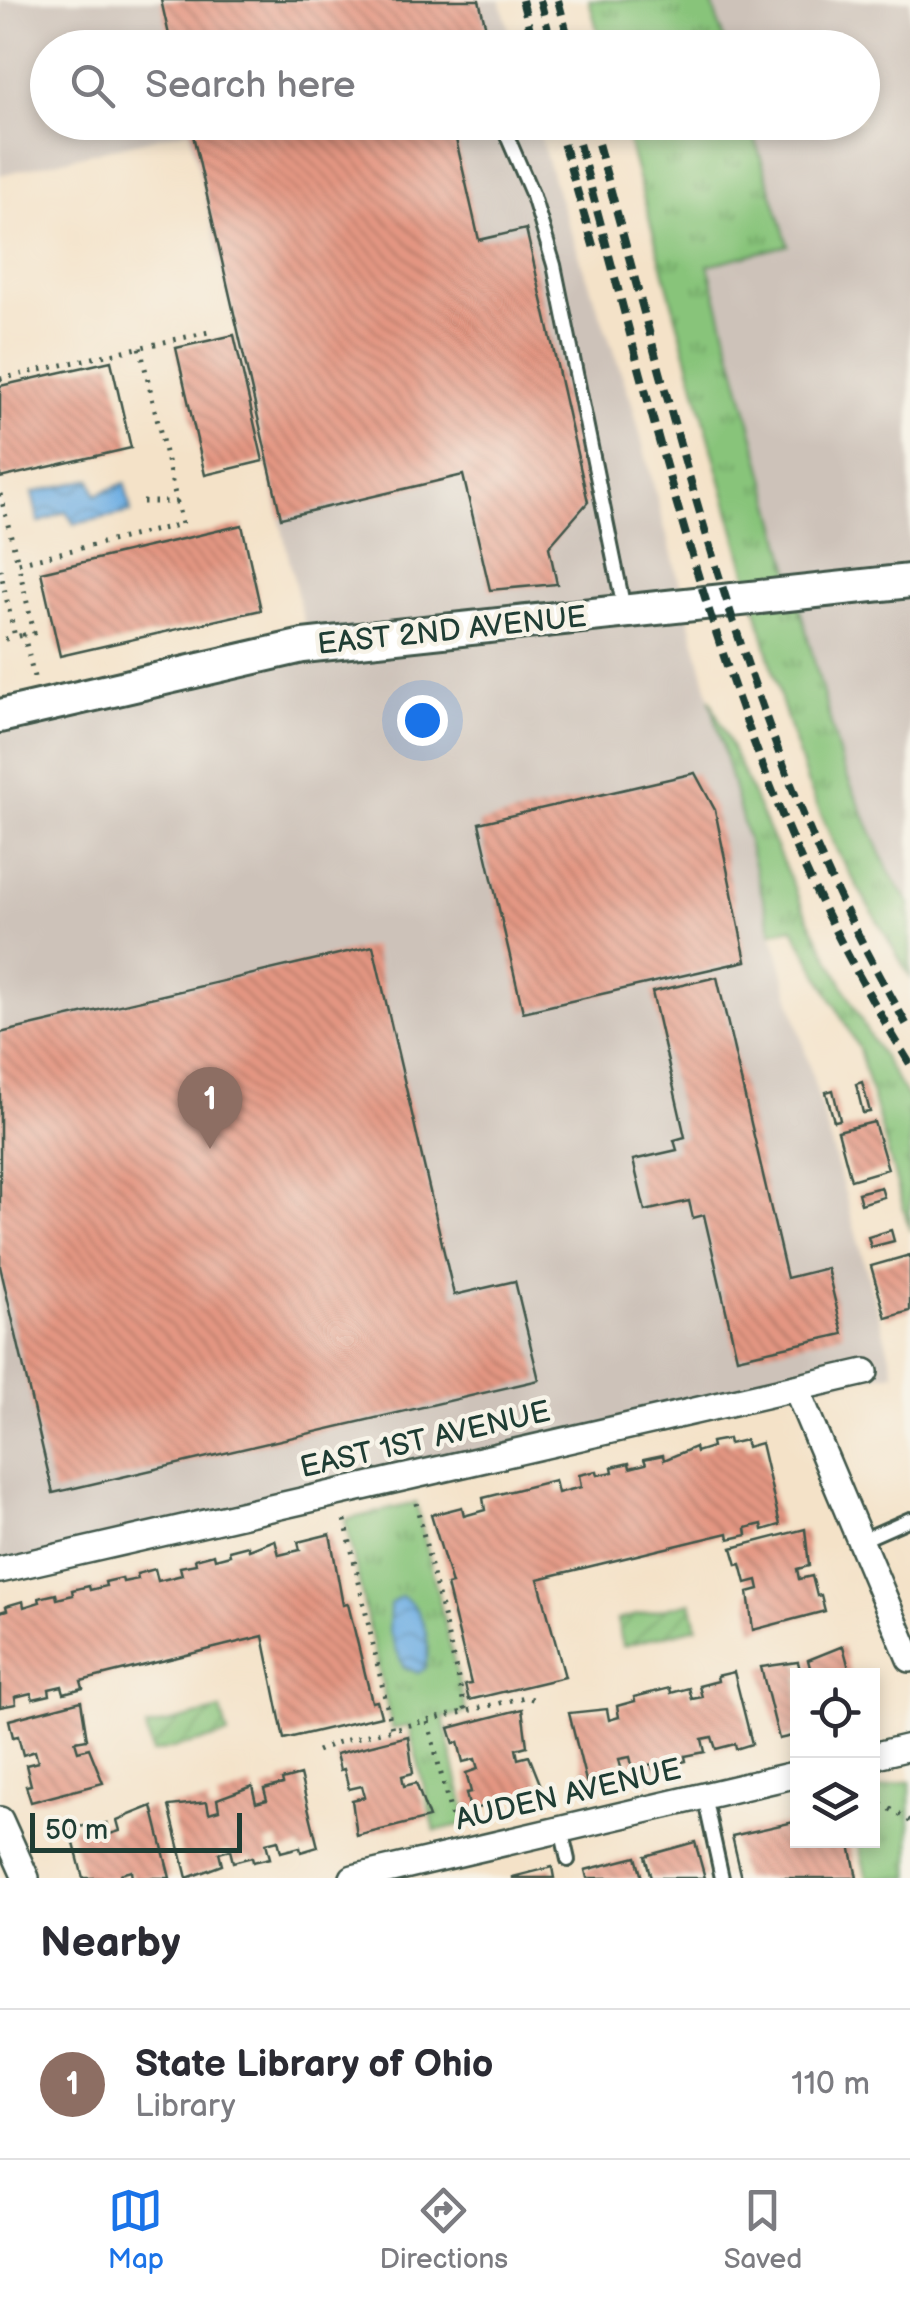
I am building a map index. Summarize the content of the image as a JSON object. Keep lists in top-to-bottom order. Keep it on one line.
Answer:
{"streets":{"street":["EAST 2ND AVENUE","EAST 1ST AVENUE","AUDEN AVENUE"]},"scale_bar":"50 m","page":{"search":"Search here","pins":"1","scale":"50 m","heading":"Nearby","list":[{"mark":"1","name":"State Library of Ohio","note":"Library","value":"110 m"}],"nav":["Map","Directions","Saved"]}}
